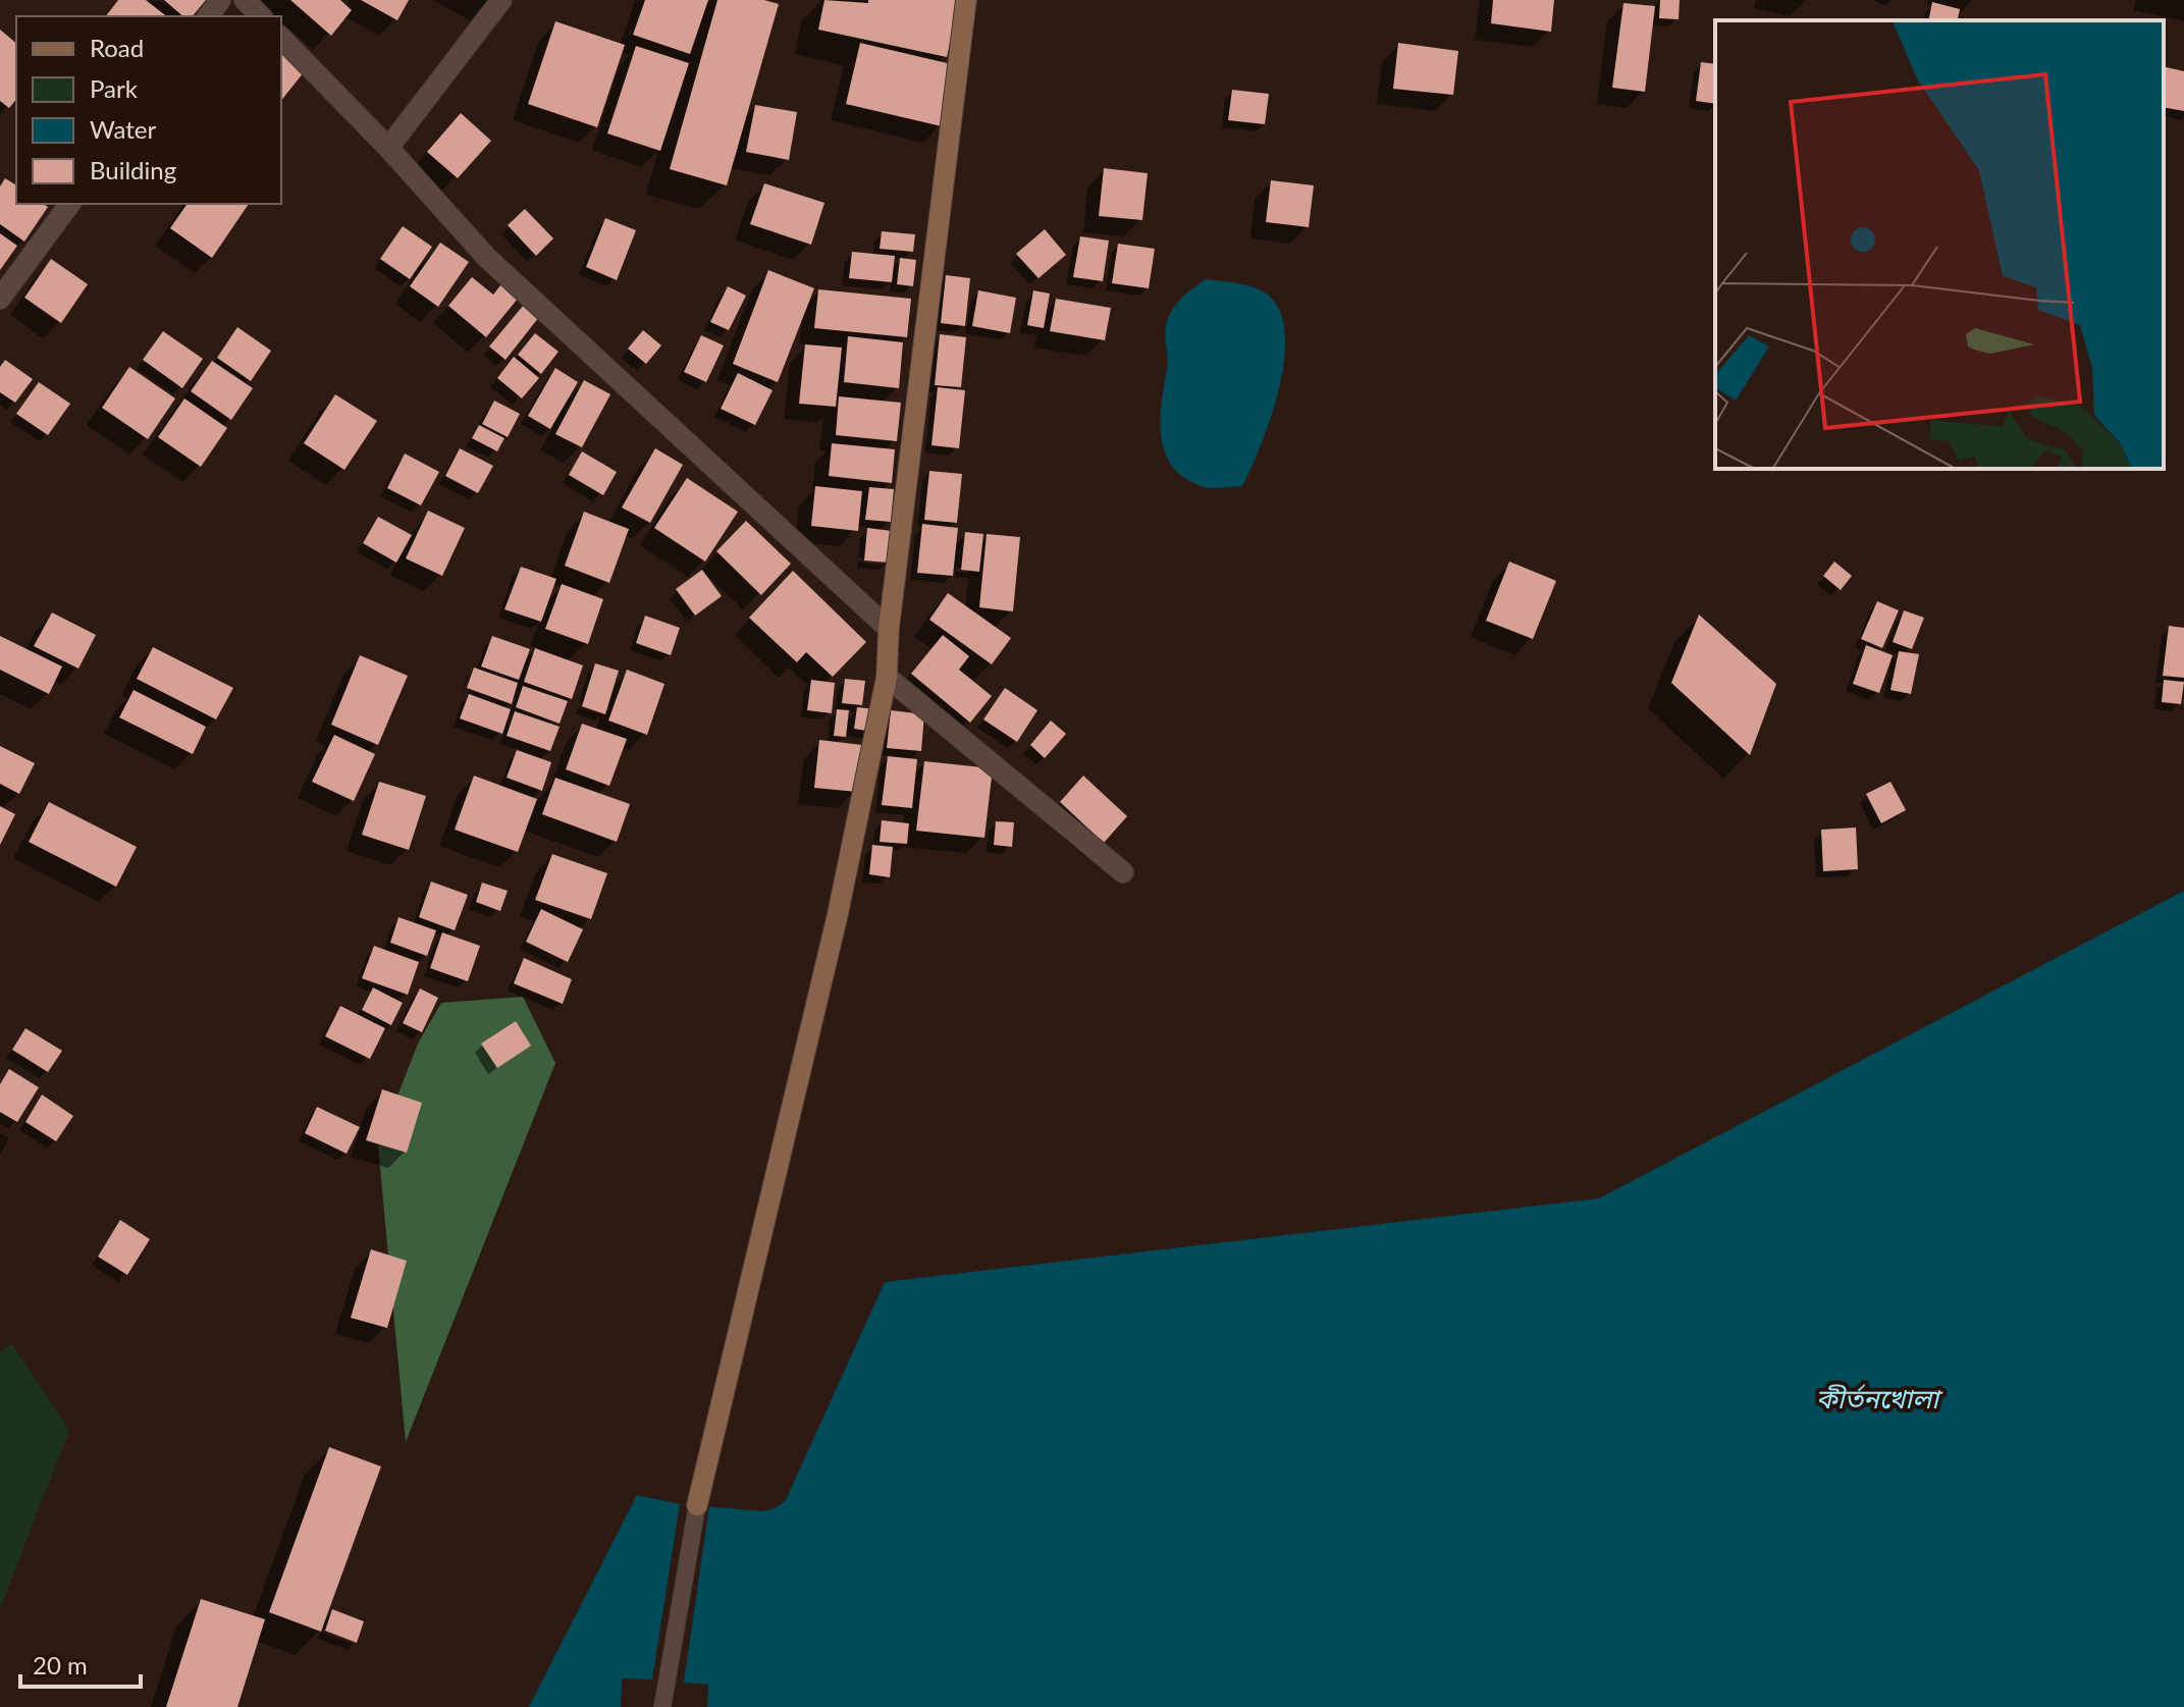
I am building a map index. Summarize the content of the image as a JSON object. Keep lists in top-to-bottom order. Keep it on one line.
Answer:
{"water":["কীর্তনখোলা"],"legend":["Road","Park","Water","Building"],"scale_bar":"20 m"}
